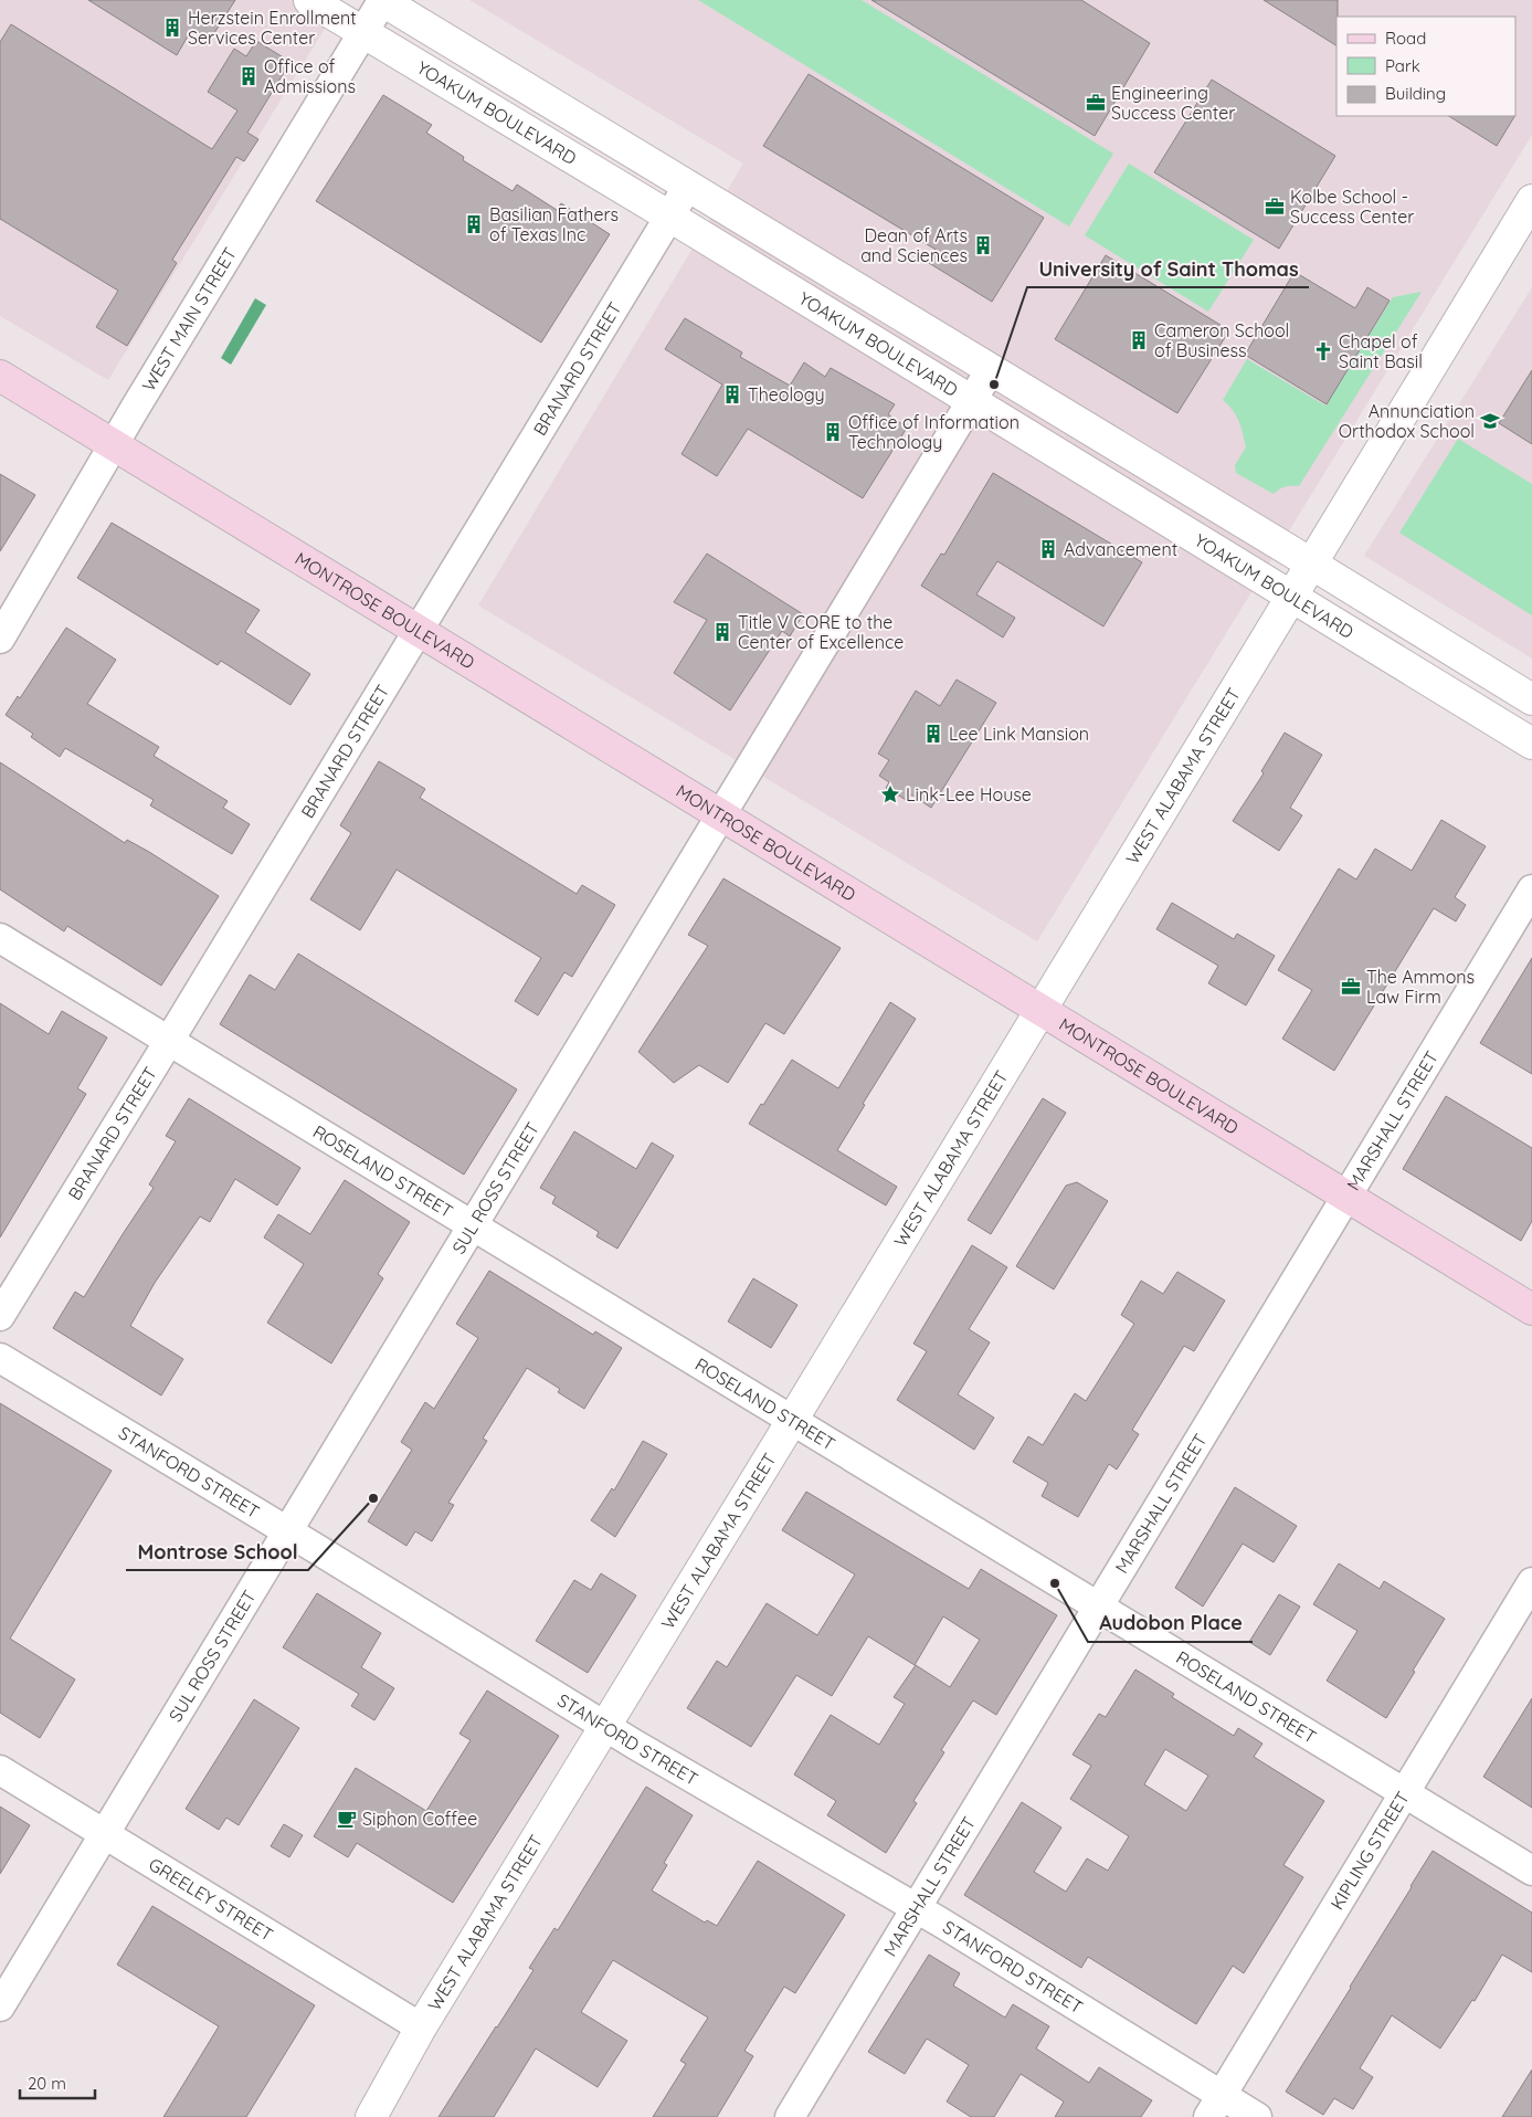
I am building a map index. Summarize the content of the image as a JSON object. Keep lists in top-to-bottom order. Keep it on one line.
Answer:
{"streets":{"main road":["MONTROSE BOULEVARD"],"street":["YOAKUM BOULEVARD","WEST MAIN STREET","BRANARD STREET","WEST ALABAMA STREET","MARSHALL STREET","ROSELAND STREET","SUL ROSS STREET","STANFORD STREET","KIPLING STREET","GREELEY STREET"]},"crossings":[["YOAKUM BOULEVARD","WEST MAIN STREET"],["YOAKUM BOULEVARD","BRANARD STREET"],["YOAKUM BOULEVARD","WEST ALABAMA STREET"],["YOAKUM BOULEVARD","SUL ROSS STREET"],["WEST MAIN STREET","MONTROSE BOULEVARD"],["BRANARD STREET","MONTROSE BOULEVARD"],["BRANARD STREET","ROSELAND STREET"],["MONTROSE BOULEVARD","WEST ALABAMA STREET"],["MONTROSE BOULEVARD","MARSHALL STREET"],["MONTROSE BOULEVARD","SUL ROSS STREET"],["WEST ALABAMA STREET","ROSELAND STREET"],["WEST ALABAMA STREET","STANFORD STREET"],["WEST ALABAMA STREET","GREELEY STREET"],["MARSHALL STREET","ROSELAND STREET"],["MARSHALL STREET","STANFORD STREET"],["ROSELAND STREET","SUL ROSS STREET"],["ROSELAND STREET","KIPLING STREET"],["SUL ROSS STREET","STANFORD STREET"],["SUL ROSS STREET","GREELEY STREET"],["STANFORD STREET","KIPLING STREET"]],"places":{"building":["Herzstein Enrollment Services Center","Office of Admissions","Basilian Fathers of Texas Inc","Dean of Arts and Sciences","Cameron School of Business","Theology","Office of Information Technology","Advancement","Title V CORE to the Center of Excellence","Lee Link Mansion"],"office":["Engineering Success Center","Kolbe School - Success Center","The Ammons Law Firm"],"church":["Chapel of Saint Basil"],"other":["University of Saint Thomas","Montrose School","Audobon Place"],"school or university":["Annunciation Orthodox School"],"place":["Link-Lee House"],"cafe":["Siphon Coffee"]},"legend":["Road","Park","Building"],"scale_bar":"20 m"}
